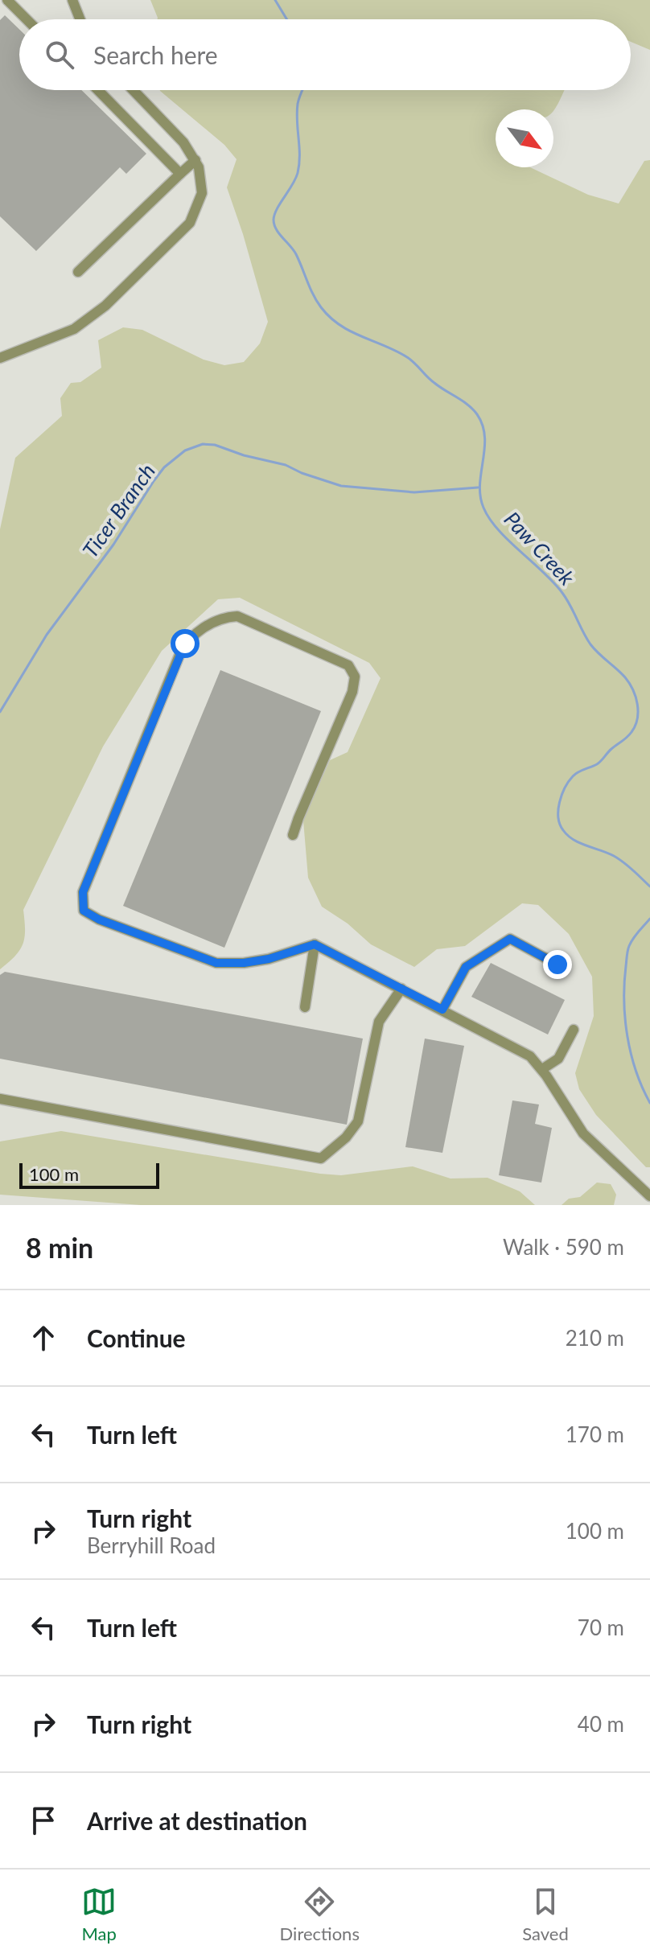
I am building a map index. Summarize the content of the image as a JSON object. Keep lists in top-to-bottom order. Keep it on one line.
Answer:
{"water":["Ticer Branch","Paw Creek"],"scale_bar":"100 m","north":"bottom right","page":{"search":"Search here","scale":"100 m","heading":["8 min","Walk · 590 m"],"list":[["Continue","210 m"],["Turn left","170 m"],["Turn right","Berryhill Road","100 m"],["Turn left","70 m"],["Turn right","40 m"],"Arrive at destination"],"nav":["Map","Directions","Saved"]}}
